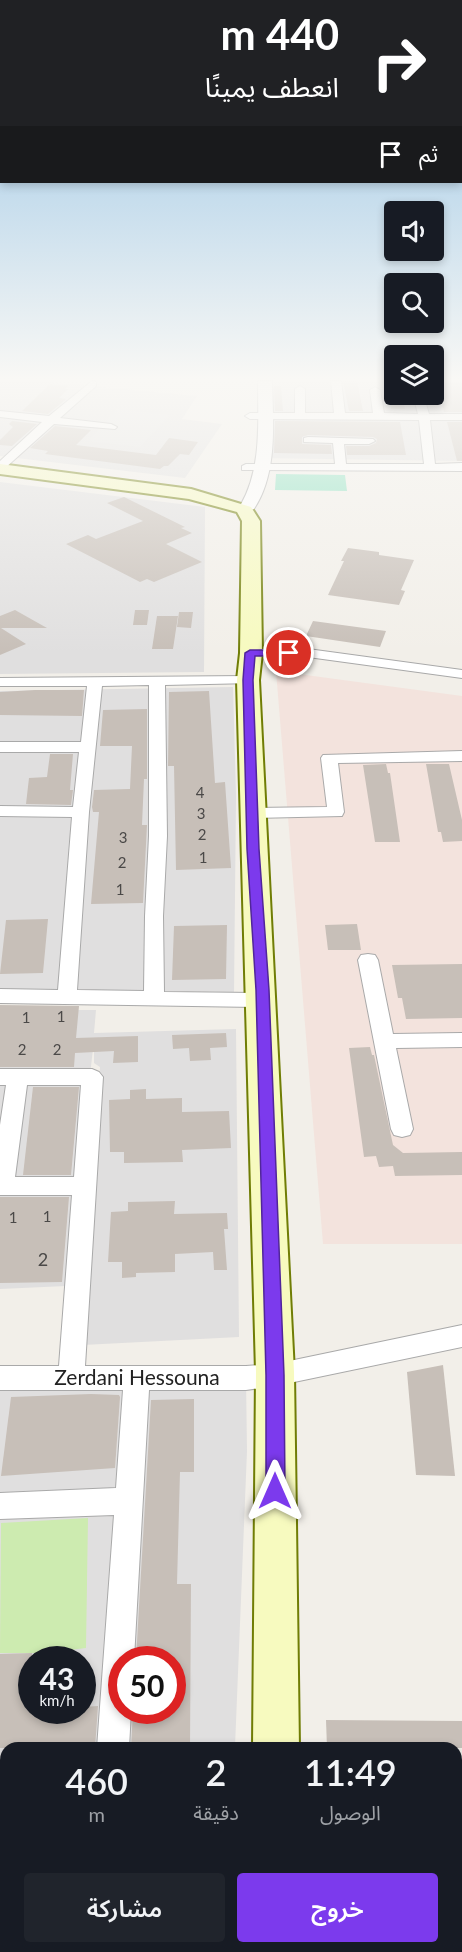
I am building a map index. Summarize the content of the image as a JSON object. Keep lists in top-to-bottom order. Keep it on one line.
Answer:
{"streets":{"street":["Zerdani Hessouna"]},"house_numbers":["4","3","2","3","1","2","1","1","1","2","2","1","1","2"],"page":{"turn":["440 m","انعطف يمينًا"],"then":"ثم","speed":"43 km/h","limit":"50","eta":["11:49","الوصول","2","دقيقة","460","m"],"buttons":["خروج","مشاركة"]}}
